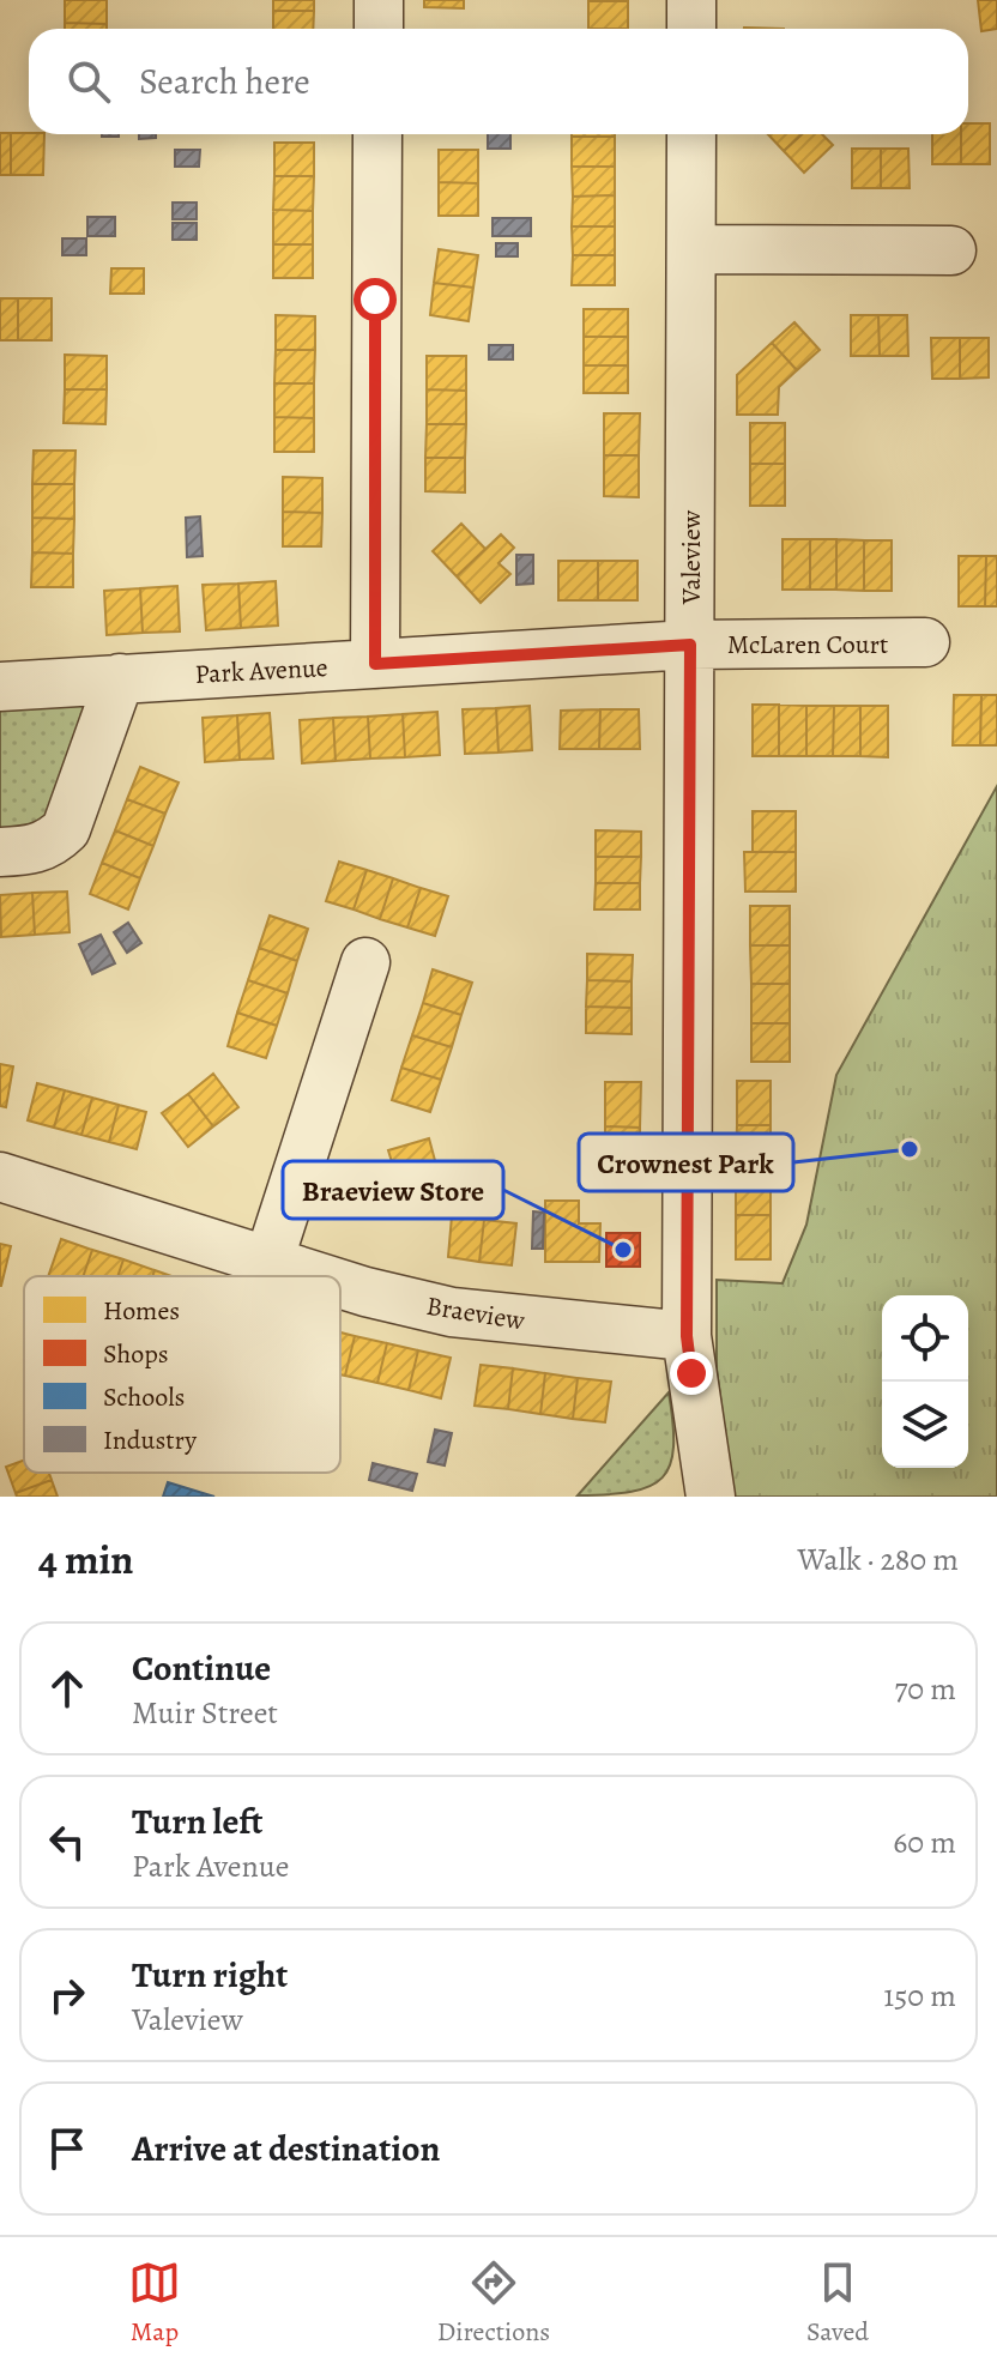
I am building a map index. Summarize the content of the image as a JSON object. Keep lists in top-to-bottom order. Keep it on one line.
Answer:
{"streets":{"street":["Valeview","McLaren Court","Park Avenue","Braeview"]},"crossings":[["Valeview","McLaren Court"],["Valeview","Park Avenue"],["Valeview","Braeview"],["McLaren Court","Park Avenue"]],"places":["Crownest Park","Braeview Store"],"legend":["Homes","Shops","Schools","Industry"],"page":{"search":"Search here","heading":["4 min","Walk · 280 m"],"list":[["Continue","Muir Street","70 m"],["Turn left","Park Avenue","60 m"],["Turn right","Valeview","150 m"],"Arrive at destination"],"nav":["Map","Directions","Saved"]}}
